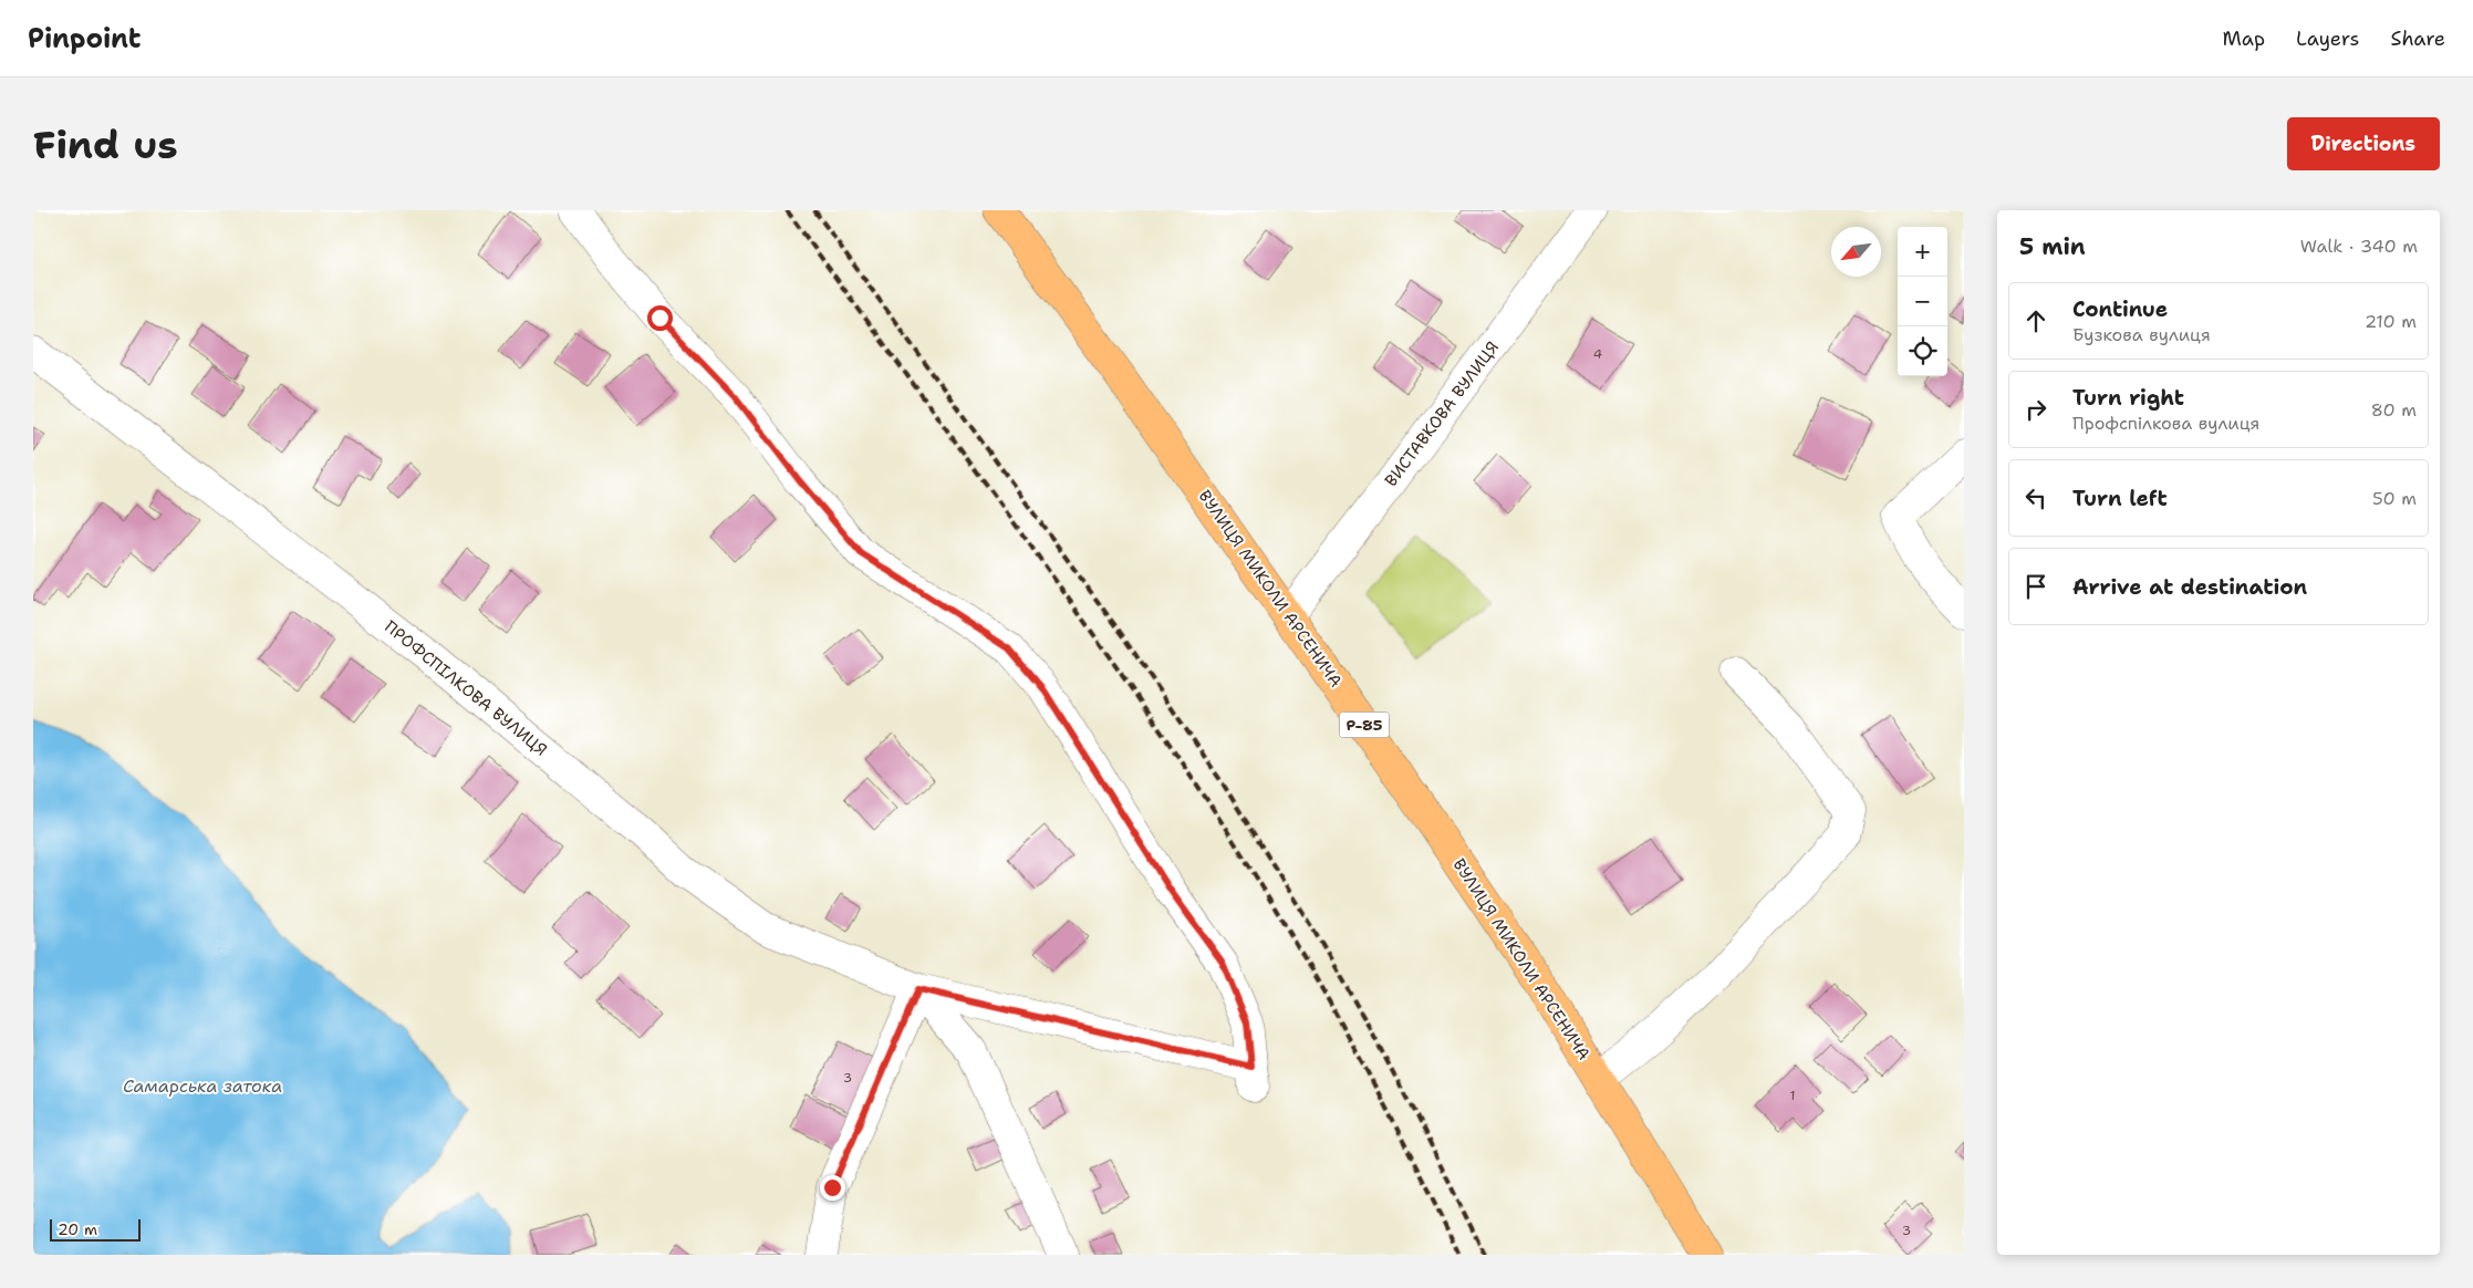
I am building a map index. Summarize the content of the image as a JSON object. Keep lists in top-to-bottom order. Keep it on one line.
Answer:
{"streets":{"main road":["ВУЛИЦЯ МИКОЛИ АРСЕНИЧА","Р-85"],"street":["ВИСТАВКОВА ВУЛИЦЯ","ПРОФСПІЛКОВА ВУЛИЦЯ"]},"crossings":[["ВИСТАВКОВА ВУЛИЦЯ","ВУЛИЦЯ МИКОЛИ АРСЕНИЧА"]],"water":["Самарська затока"],"house_numbers":["4","3","1","3"],"scale_bar":"20 m","north":"bottom left","page":{"header":"Pinpoint","nav":["Map","Layers","Share"],"buttons":"Directions","title":"Find us","heading":["5 min","Walk · 340 m"],"map_buttons":["+","−"],"list":[["Continue","Бузкова вулиця","210 m"],["Turn right","Профспілкова вулиця","80 m"],["Turn left","50 m"],"Arrive at destination"],"scale":"20 m"}}
